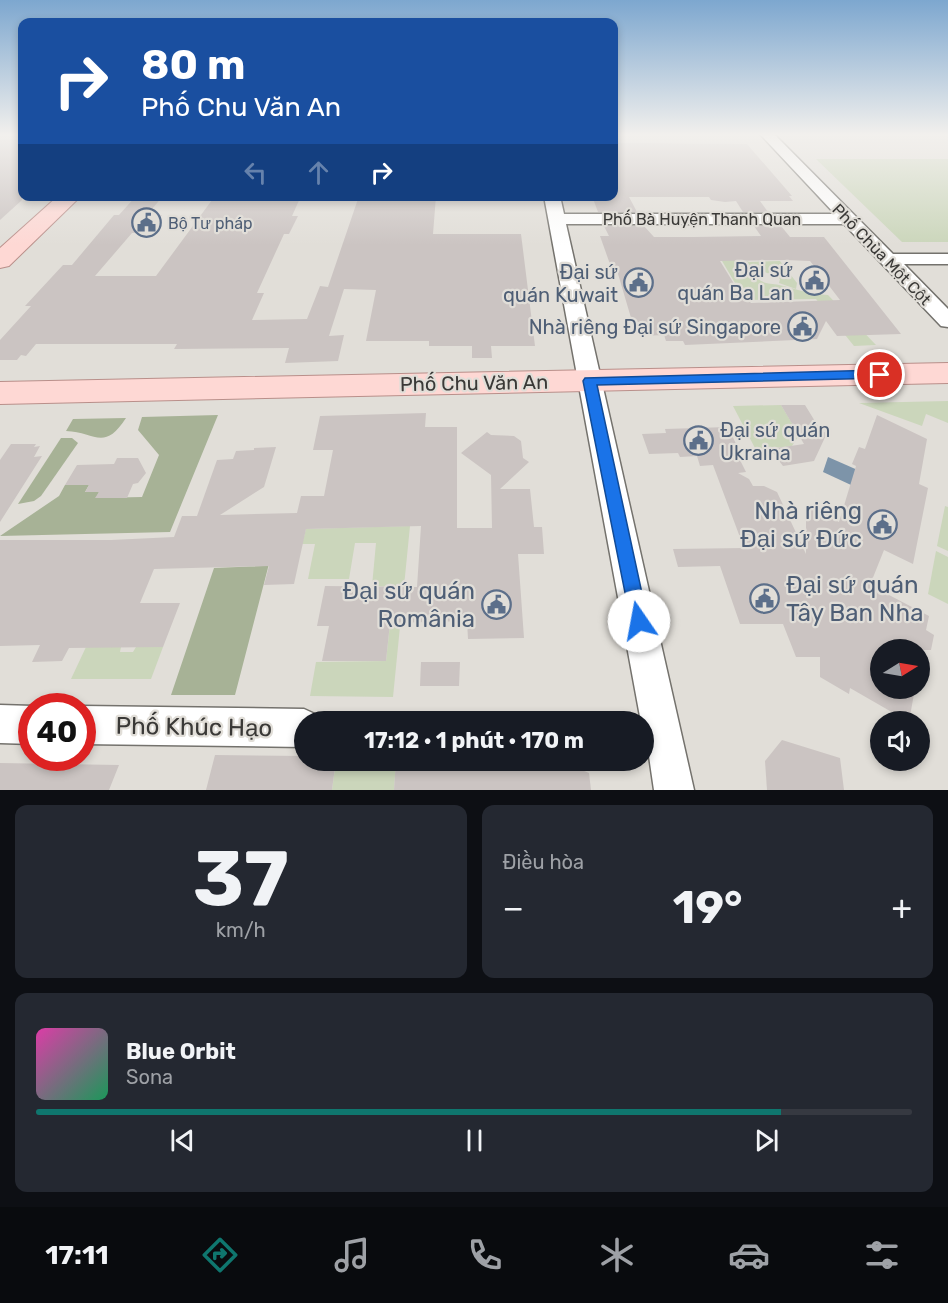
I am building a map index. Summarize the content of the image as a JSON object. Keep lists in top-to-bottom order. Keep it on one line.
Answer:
{"streets":{"main road":["Phố Chu Văn An"],"street":["Phố Bà Huyện Thanh Quan","Phố Chùa Một Cột","Phố Khúc Hạo"]},"crossings":[["Phố Bà Huyện Thanh Quan","Phố Chùa Một Cột"]],"places":{"public building":["Bộ Tư pháp","Đại sứ quán Ba Lan","Đại sứ quán Kuwait","Nhà riêng Đại sứ Singapore","Đại sứ quán Ukraina","Nhà riêng Đại sứ Đức","Đại sứ quán Tây Ban Nha","Đại sứ quán România"]},"north":"right","page":{"turn":["80 m","Phố Chu Văn An"],"limit":"40","trip":"17:12 · 1 phút · 170 m","tile":[["37","km/h"],"Điều hòa"],"heat":["−","19°","+"],"song":["Blue Orbit","Sona"],"tabs":"17:11"}}
